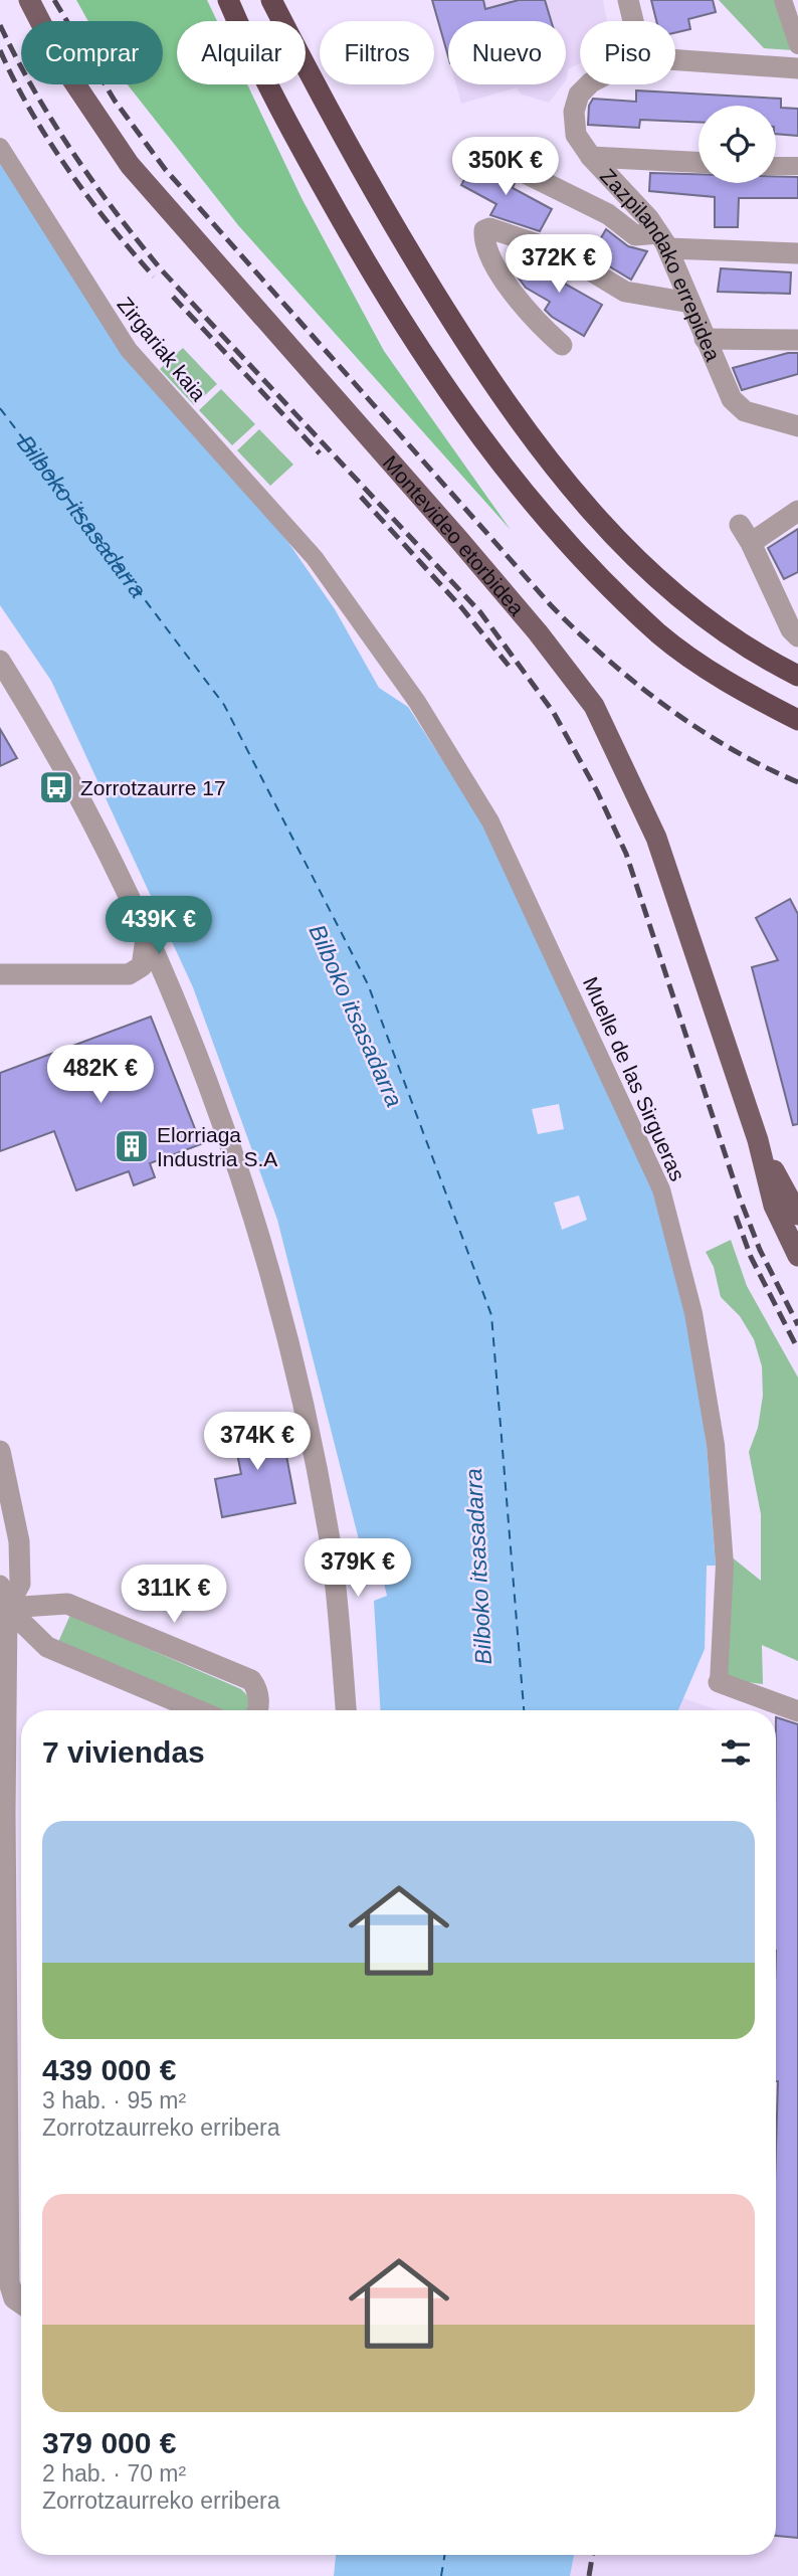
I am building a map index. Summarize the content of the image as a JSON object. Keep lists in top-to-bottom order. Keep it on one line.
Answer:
{"streets":{"main road":["Montevideo etorbidea"],"street":["Zazpilandako errepidea","Zirgariak kaia","Muelle de las Sirgueras"]},"crossings":[["Zirgariak kaia","Muelle de las Sirgueras"]],"water":["Bilboko itsasadarra"],"places":{"bus stop":["Zorrotzaurre 17"],"building":["Elorriaga Industria S.A"]},"page":{"chip":["Comprar","Alquilar","Filtros","Nuevo","Piso"],"price":["350K €","372K €","439K €","482K €","374K €","379K €","311K €"],"heading":"7 viviendas","list":[{"name":"439 000 €","note":"3 hab. · 95 m² · Zorrotzaurreko erribera"},{"name":"379 000 €","note":"2 hab. · 70 m² · Zorrotzaurreko erribera"}]}}
